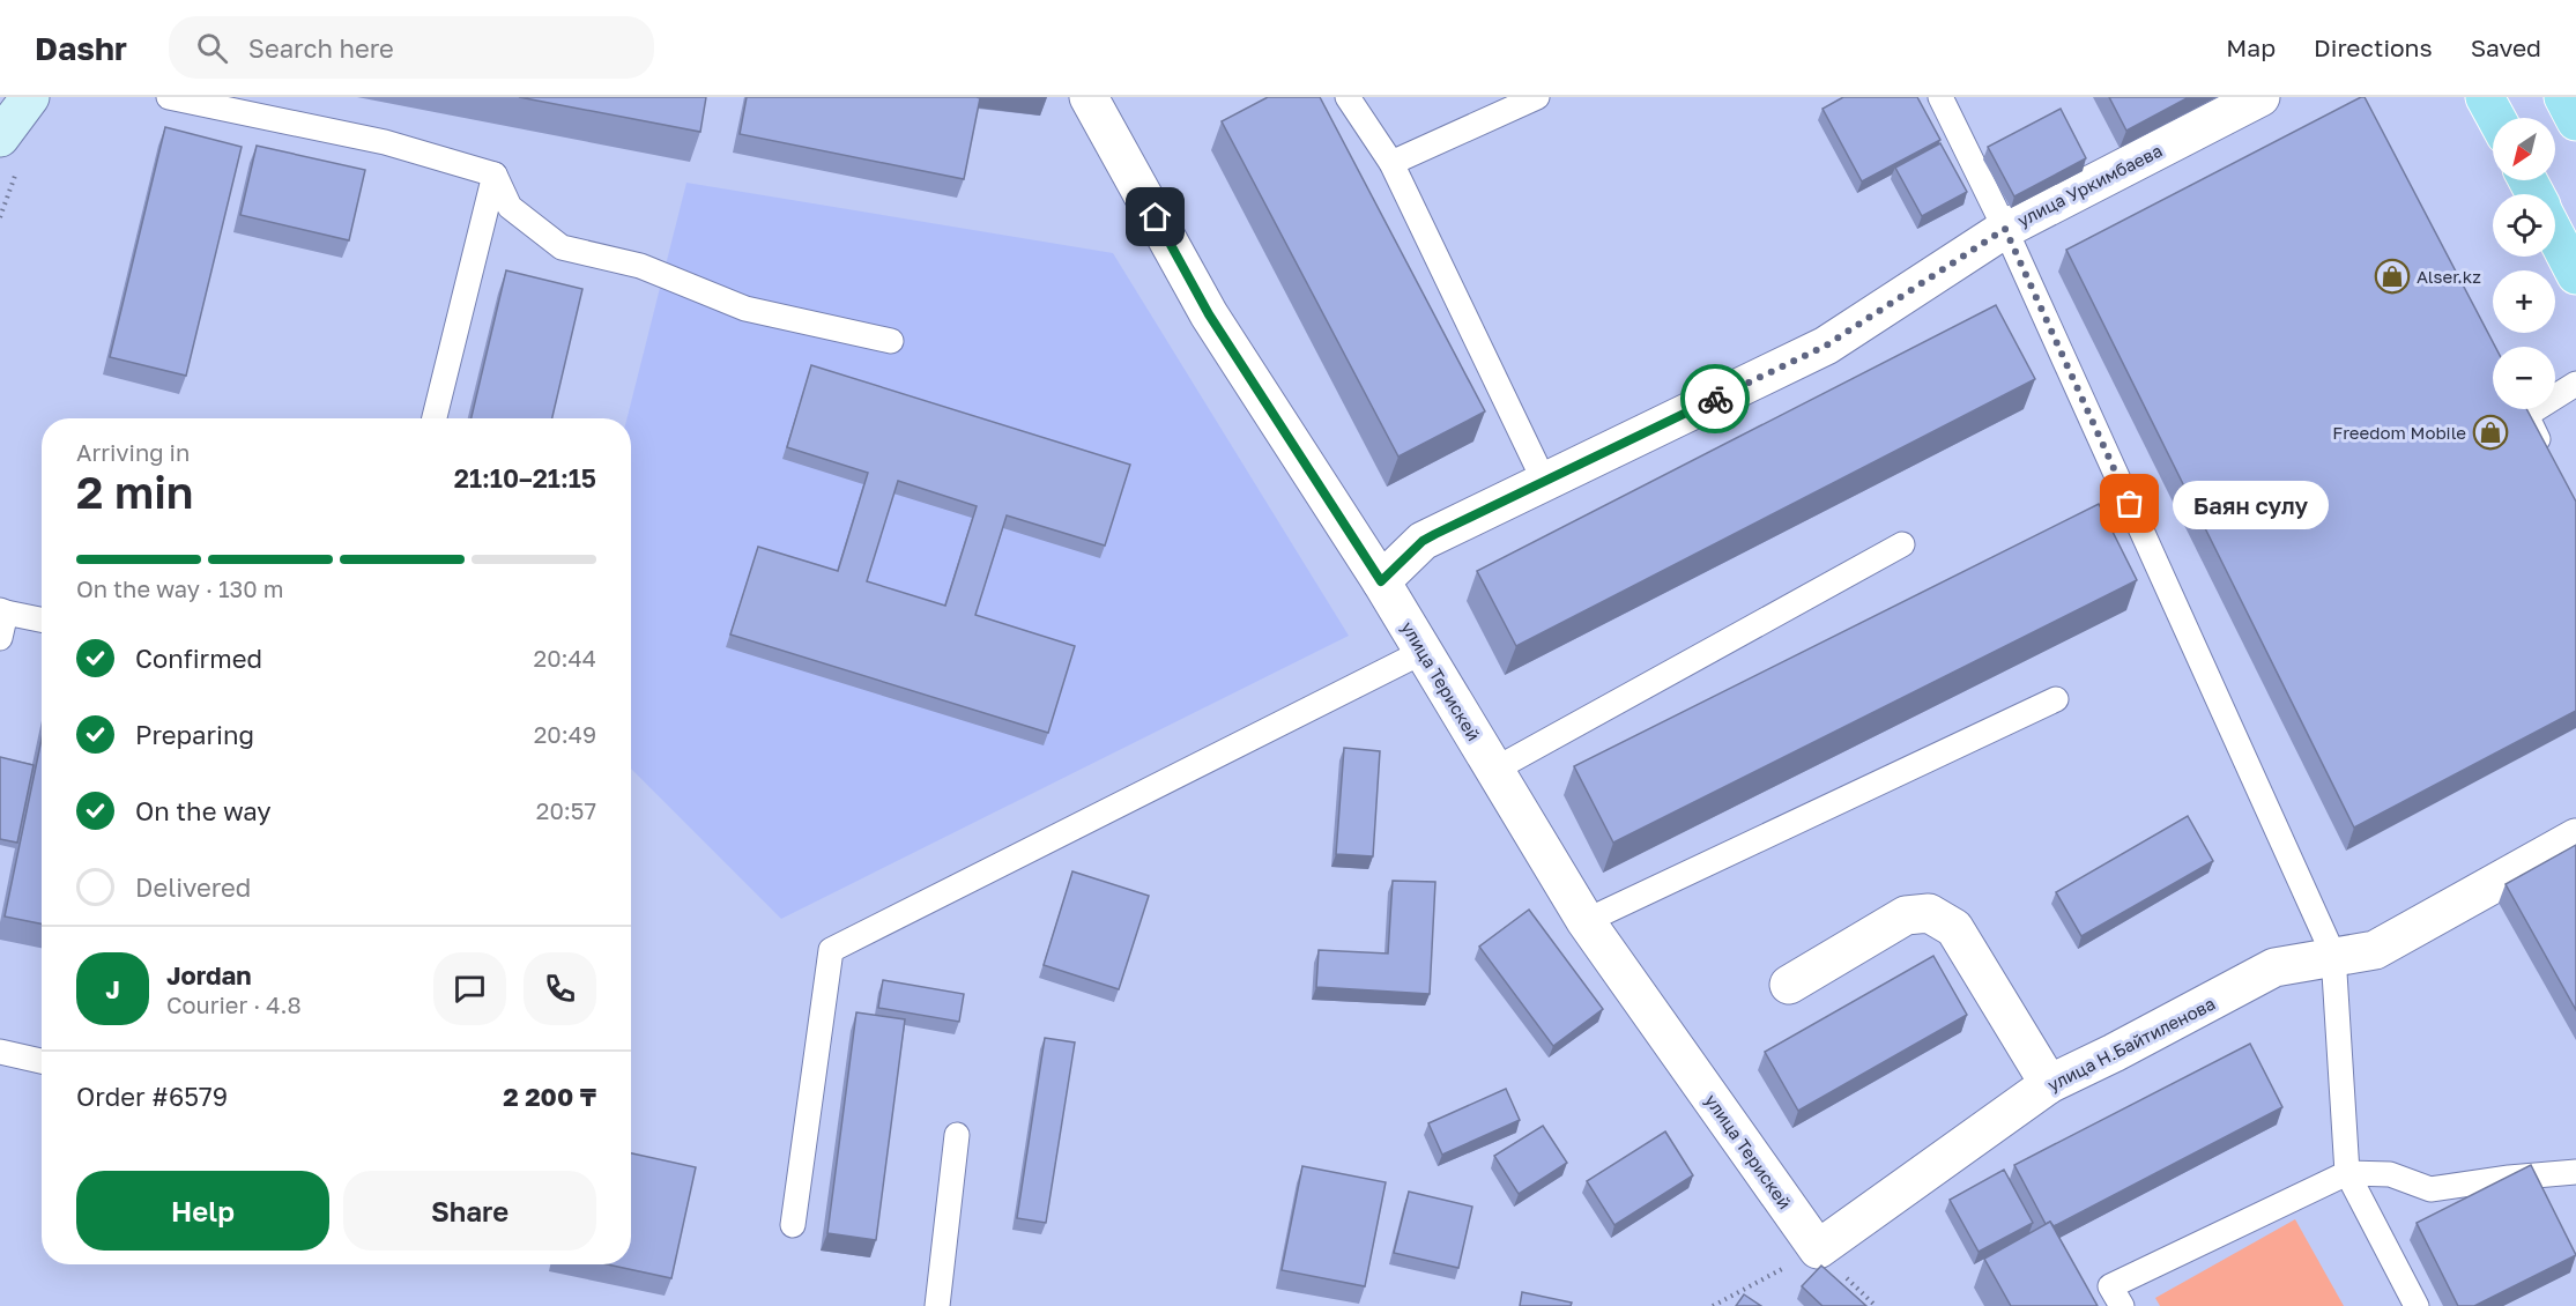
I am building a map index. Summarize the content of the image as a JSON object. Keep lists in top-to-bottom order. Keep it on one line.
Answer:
{"streets":{"street":["улица Уркимбаева","улица Терискей","улица Н.Байтиленова"]},"crossings":[["улица Уркимбаева","улица Терискей"],["улица Терискей","улица Н.Байтиленова"]],"places":{"shop":["Alser.kz","Freedom Mobile"],"other":["Баян сулу"]},"north":"bottom left","page":{"header":"Dashr","search":"Search here","nav":["Map","Directions","Saved"],"map_buttons":["+","−"],"heading":["2 min","Arriving in","21:10–21:15"],"panel":["Jordan","Courier · 4.8","Order #6579","2 200 ₸"],"bubble":"Баян сулу","bar":"On the way · 130 m","list":[["Confirmed","20:44"],["Preparing","20:49"],["On the way","20:57"],"Delivered"],"round":"J","buttons":["Help","Share"]}}
